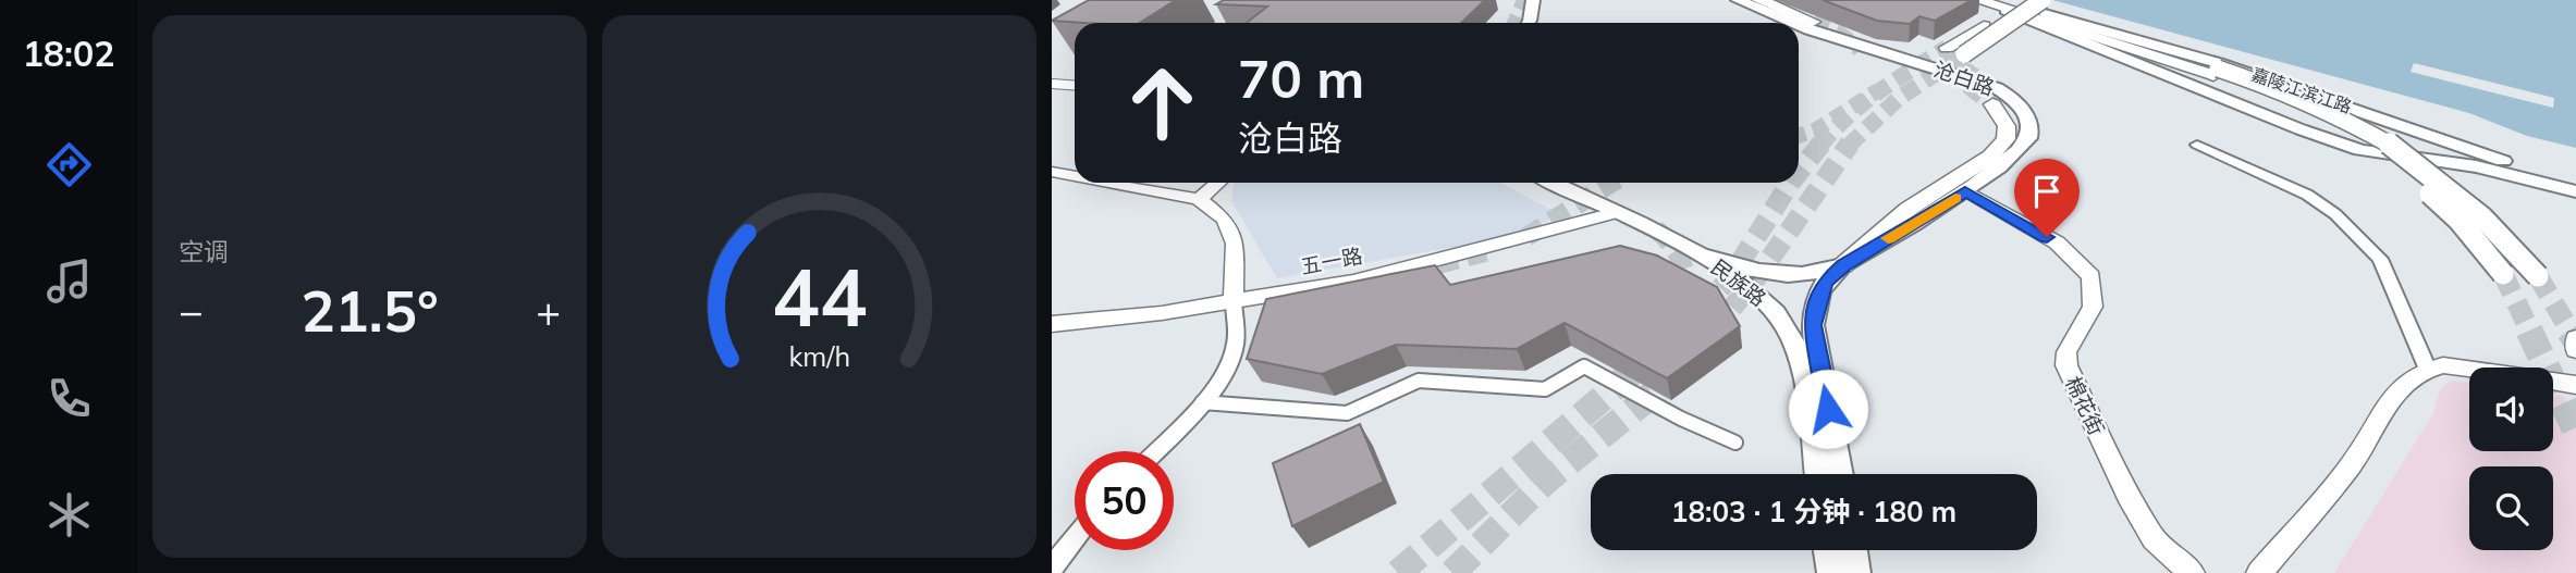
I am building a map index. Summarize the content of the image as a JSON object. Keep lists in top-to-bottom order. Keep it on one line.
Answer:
{"streets":{"main road":["沧白路","嘉陵江滨江路","民族路"],"street":["五一路","棉花街"]},"crossings":[["沧白路","民族路"],["沧白路","棉花街"],["五一路","民族路"]],"page":{"tabs":"18:02","tile":"空调","turn":["70 m","沧白路"],"heat":["−","21.5°","+"],"limit":"50","trip":"18:03 · 1 分钟 · 180 m","gauge":["44","km/h"]}}
